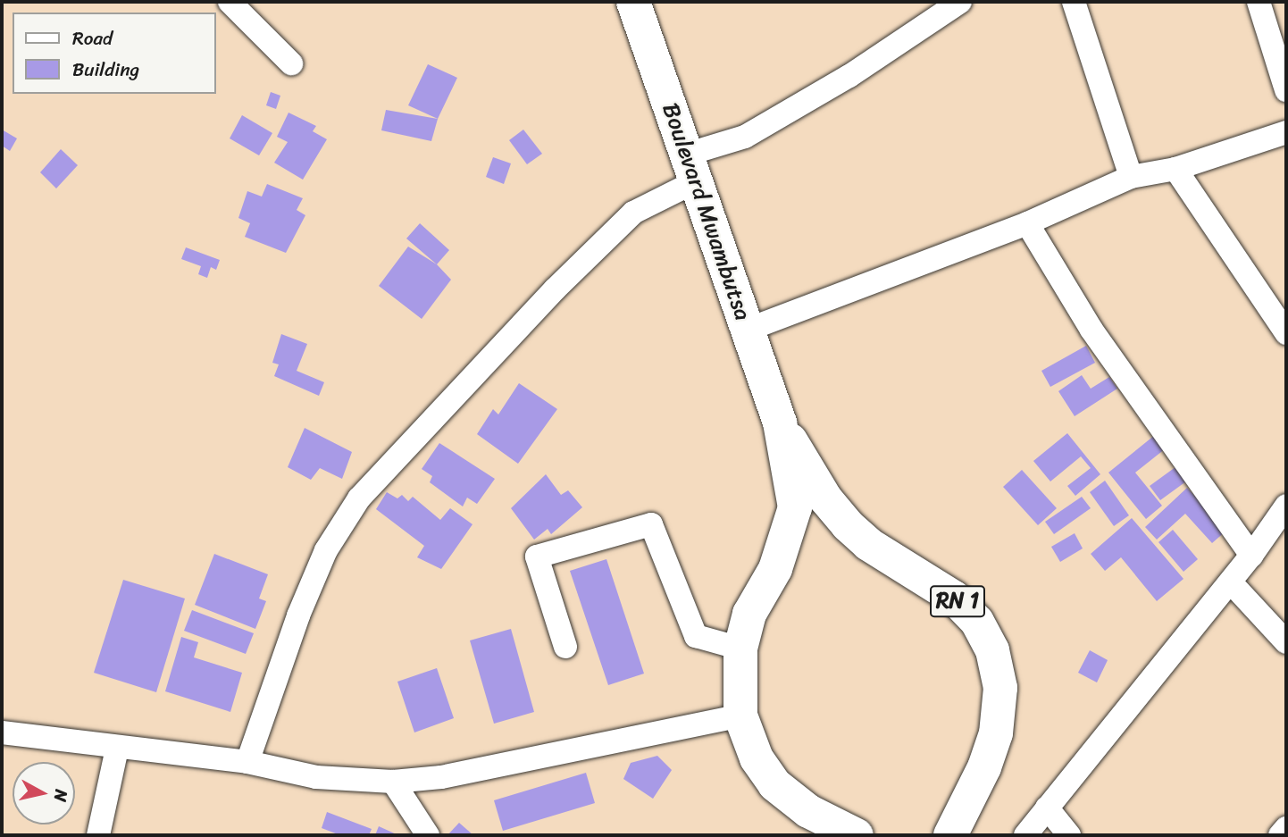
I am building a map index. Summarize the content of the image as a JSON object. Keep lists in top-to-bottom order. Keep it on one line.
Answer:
{"streets":{"highway":["Boulevard Mwambutsa","RN 1"]},"legend":["Road","Building"],"north":"right"}
